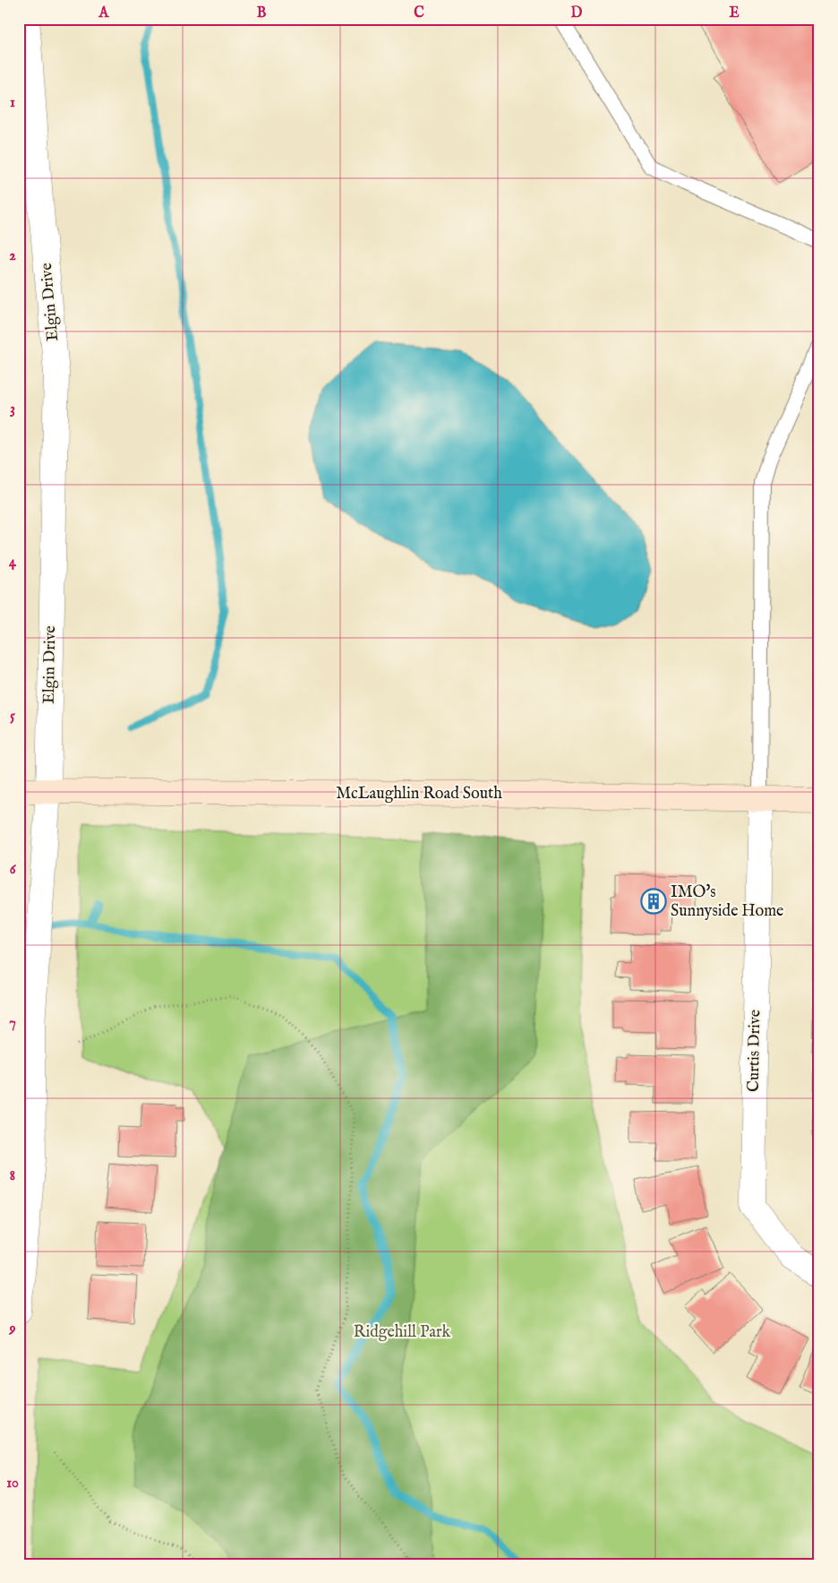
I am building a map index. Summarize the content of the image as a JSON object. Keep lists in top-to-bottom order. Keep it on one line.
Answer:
{"streets":{"main road":["McLaughlin Road South"],"street":["Elgin Drive","Curtis Drive"]},"crossings":[["Elgin Drive","McLaughlin Road South"],["McLaughlin Road South","Curtis Drive"]],"parks":["Ridgehill Park"],"places":{"building":["IMO's Sunnyside Home"]},"grid":{"columns":["A","B","C","D","E"],"rows":["1","2","3","4","5","6","7","8","9","10"]}}
